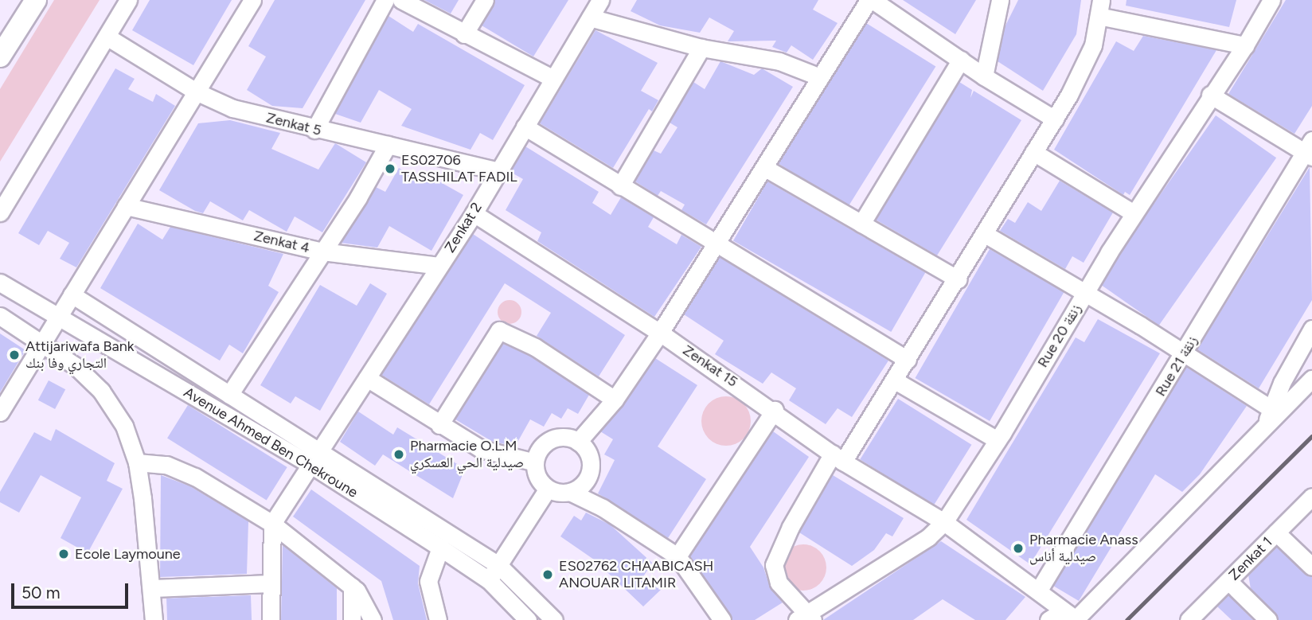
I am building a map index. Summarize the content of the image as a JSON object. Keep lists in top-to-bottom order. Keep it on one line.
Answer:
{"streets":{"street":["Zenkat 5","Zenkat 2","Zenkat 4","Rue 20 زنقة","Zenkat 15","Rue 21 زنقة","Avenue Ahmed Ben Chekroune","Zenkat 1"]},"crossings":[["Zenkat 5","Zenkat 2"],["Zenkat 2","Zenkat 4"],["Zenkat 2","Zenkat 15"],["Zenkat 2","Avenue Ahmed Ben Chekroune"],["Rue 20 زنقة","Zenkat 15"],["Zenkat 15","Rue 21 زنقة"]],"places":["ES02706 TASSHILAT FADIL","Attijariwafa Bank التجاري وفا بنك","Pharmacie O.L.M صيدلية الحي العسكري","Pharmacie Anass صيدلية أناس","Ecole Laymoune","ES02762 CHAABICASH ANOUAR LITAMIR"],"scale_bar":"50 m"}
